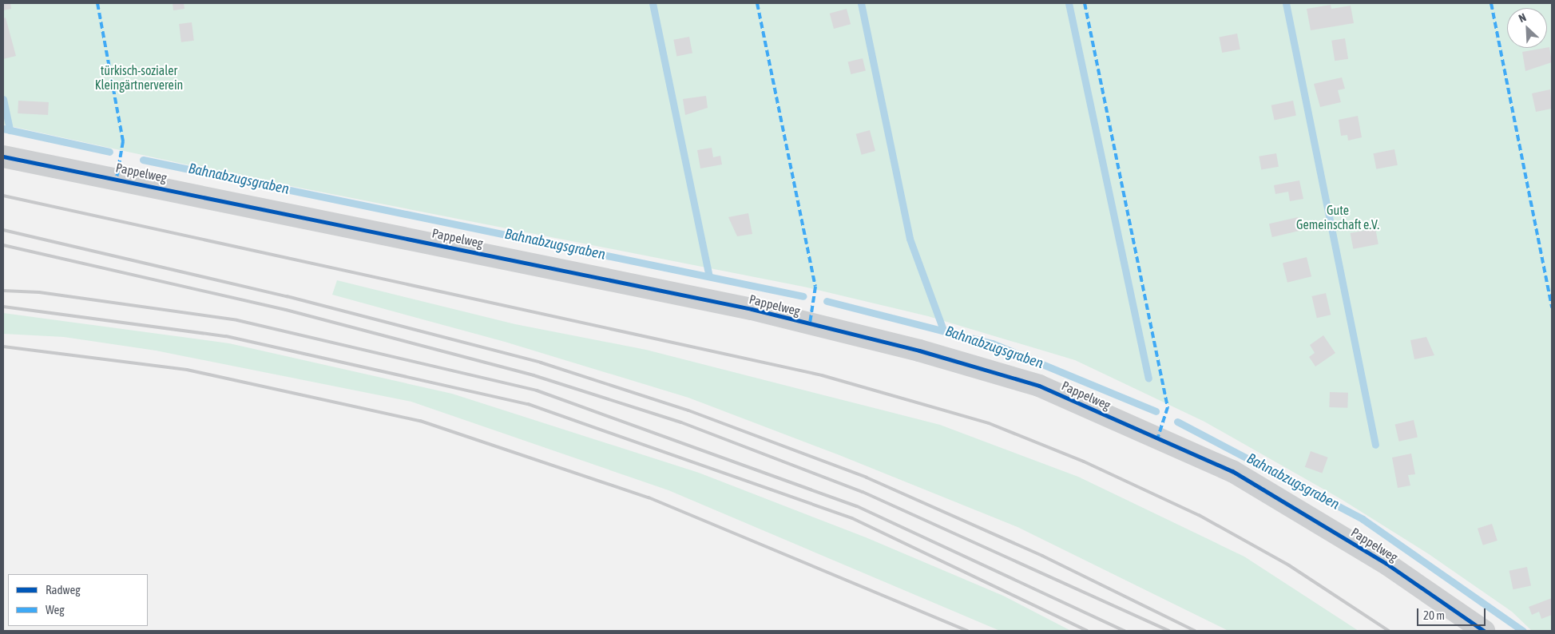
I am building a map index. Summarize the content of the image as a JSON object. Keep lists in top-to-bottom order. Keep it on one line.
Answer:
{"streets":{"street":["Pappelweg"]},"water":["Bahnabzugsgraben"],"parks":["türkisch-sozialer Kleingärtnerverein","Gute Gemeinschaft e.V."],"legend":["Radweg","Weg"],"scale_bar":"20 m","north":"top left"}
